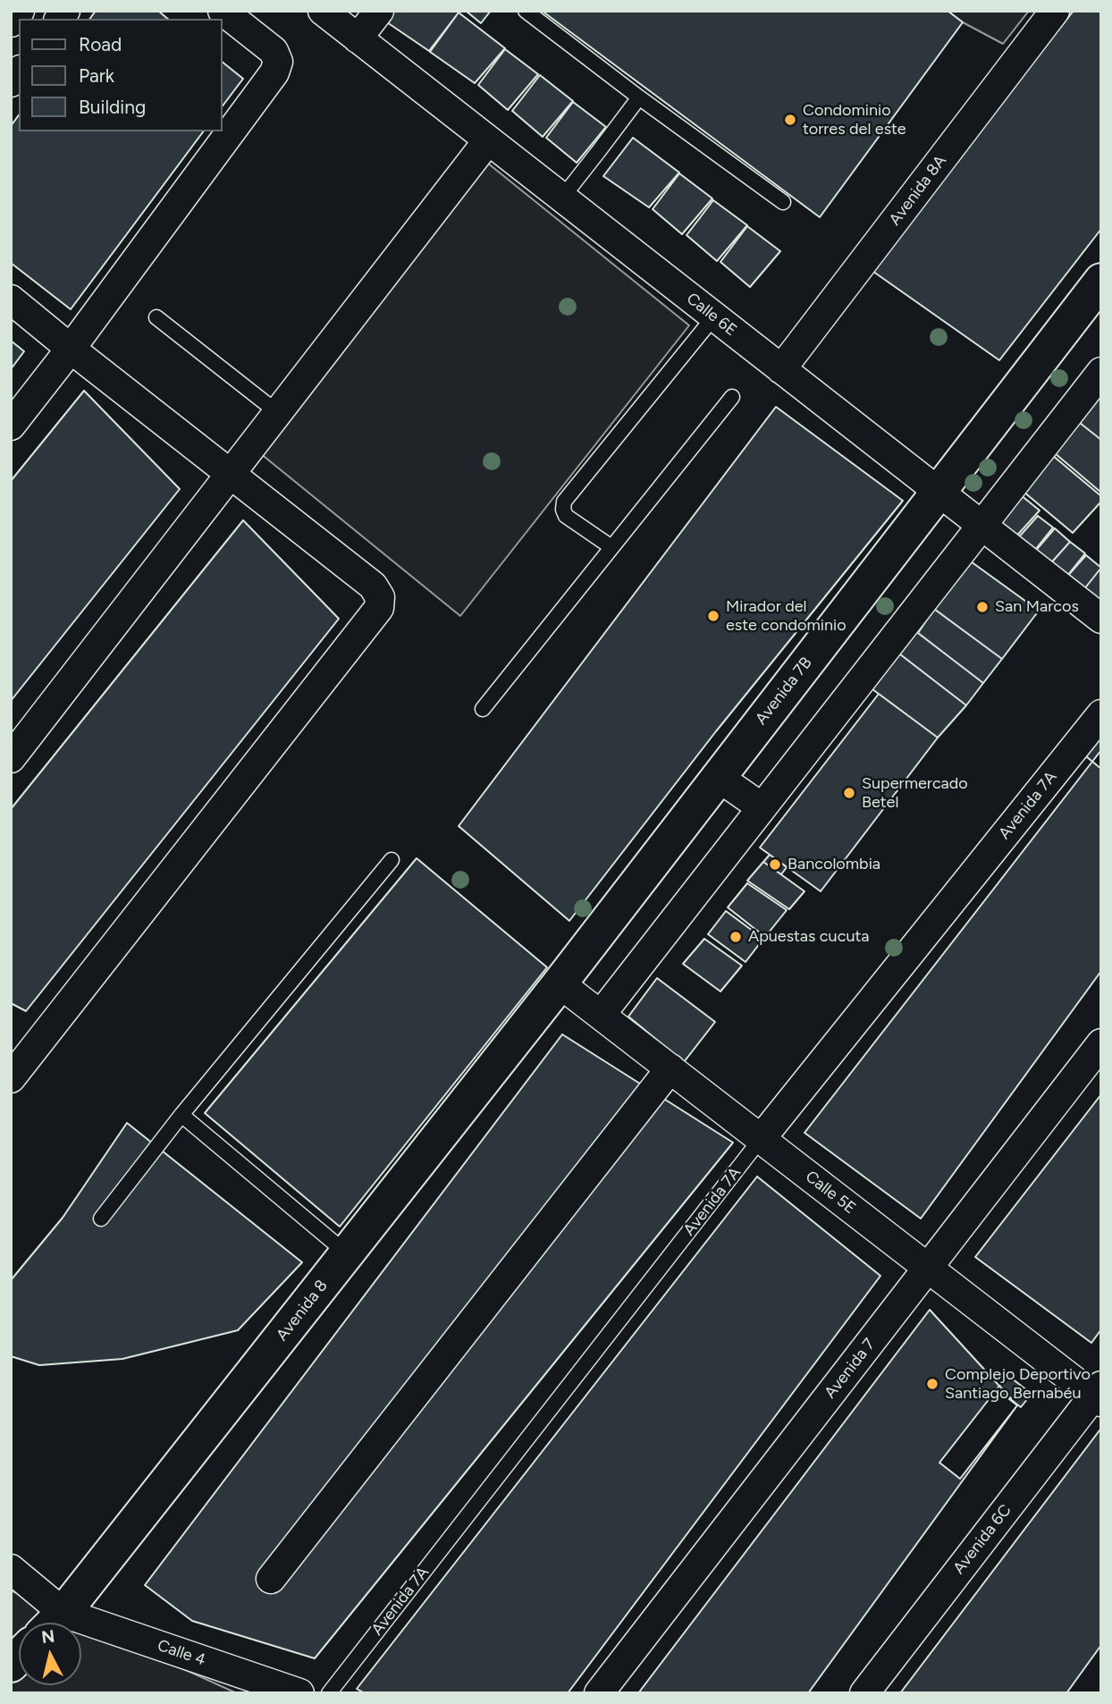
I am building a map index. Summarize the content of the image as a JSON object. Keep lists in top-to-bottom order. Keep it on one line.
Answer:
{"streets":{"street":["Avenida 8A","Calle 6E","Avenida 7B","Avenida 7A","Calle 5E","Avenida 8","Avenida 7","Avenida 6C","Calle 4"]},"crossings":[["Avenida 8A","Calle 6E"],["Calle 6E","Avenida 7B"],["Avenida 7B","Calle 5E"],["Avenida 7B","Avenida 8"],["Avenida 7A","Calle 5E"],["Calle 5E","Avenida 8"],["Calle 5E","Avenida 7"],["Calle 5E","Avenida 6C"]],"places":["Condominio torres del este","San Marcos","Mirador del este condominio","Supermercado Betel","Bancolombia","Apuestas cucuta","Complejo Deportivo Santiago Bernabéu"],"legend":["Road","Park","Building"],"north":"top"}
